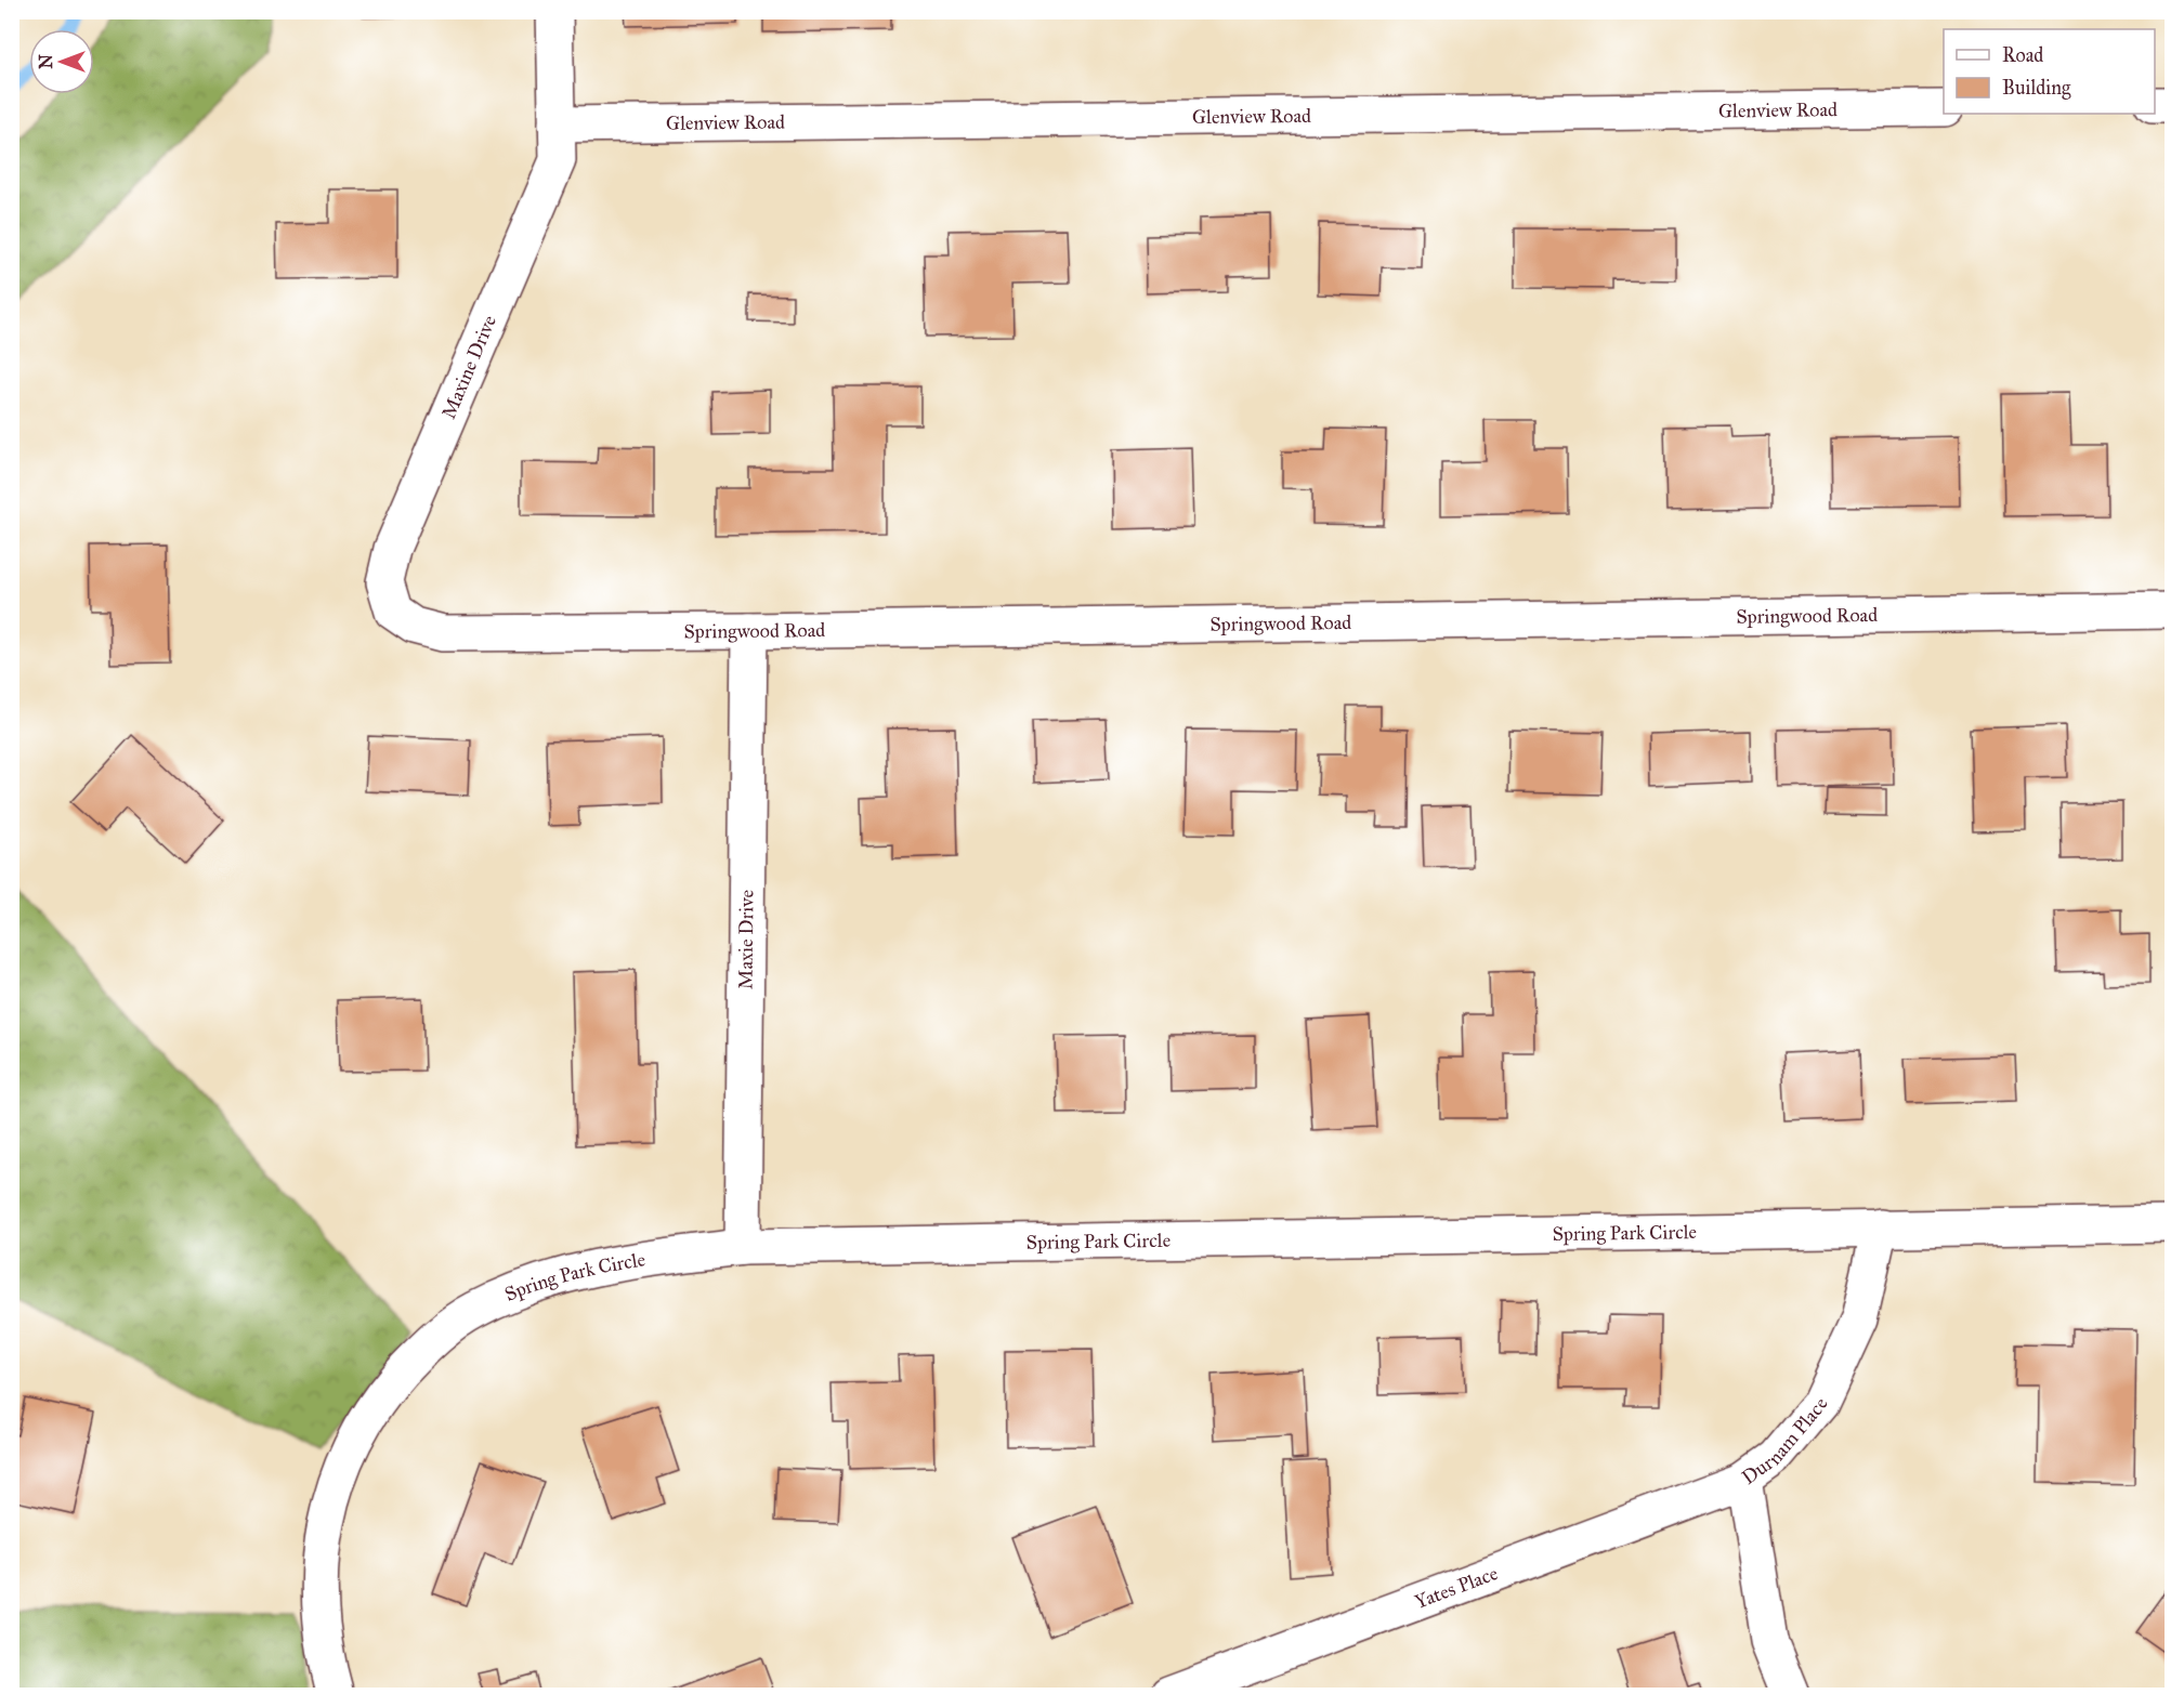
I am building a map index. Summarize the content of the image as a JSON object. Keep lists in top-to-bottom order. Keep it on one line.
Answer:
{"streets":{"street":["Glenview Road","Maxine Drive","Springwood Road","Maxie Drive","Spring Park Circle","Durnam Place","Yates Place"]},"crossings":[["Glenview Road","Maxine Drive"],["Maxine Drive","Springwood Road"],["Springwood Road","Maxie Drive"],["Maxie Drive","Spring Park Circle"],["Spring Park Circle","Durnam Place"],["Durnam Place","Yates Place"]],"legend":["Road","Building"],"north":"left"}
